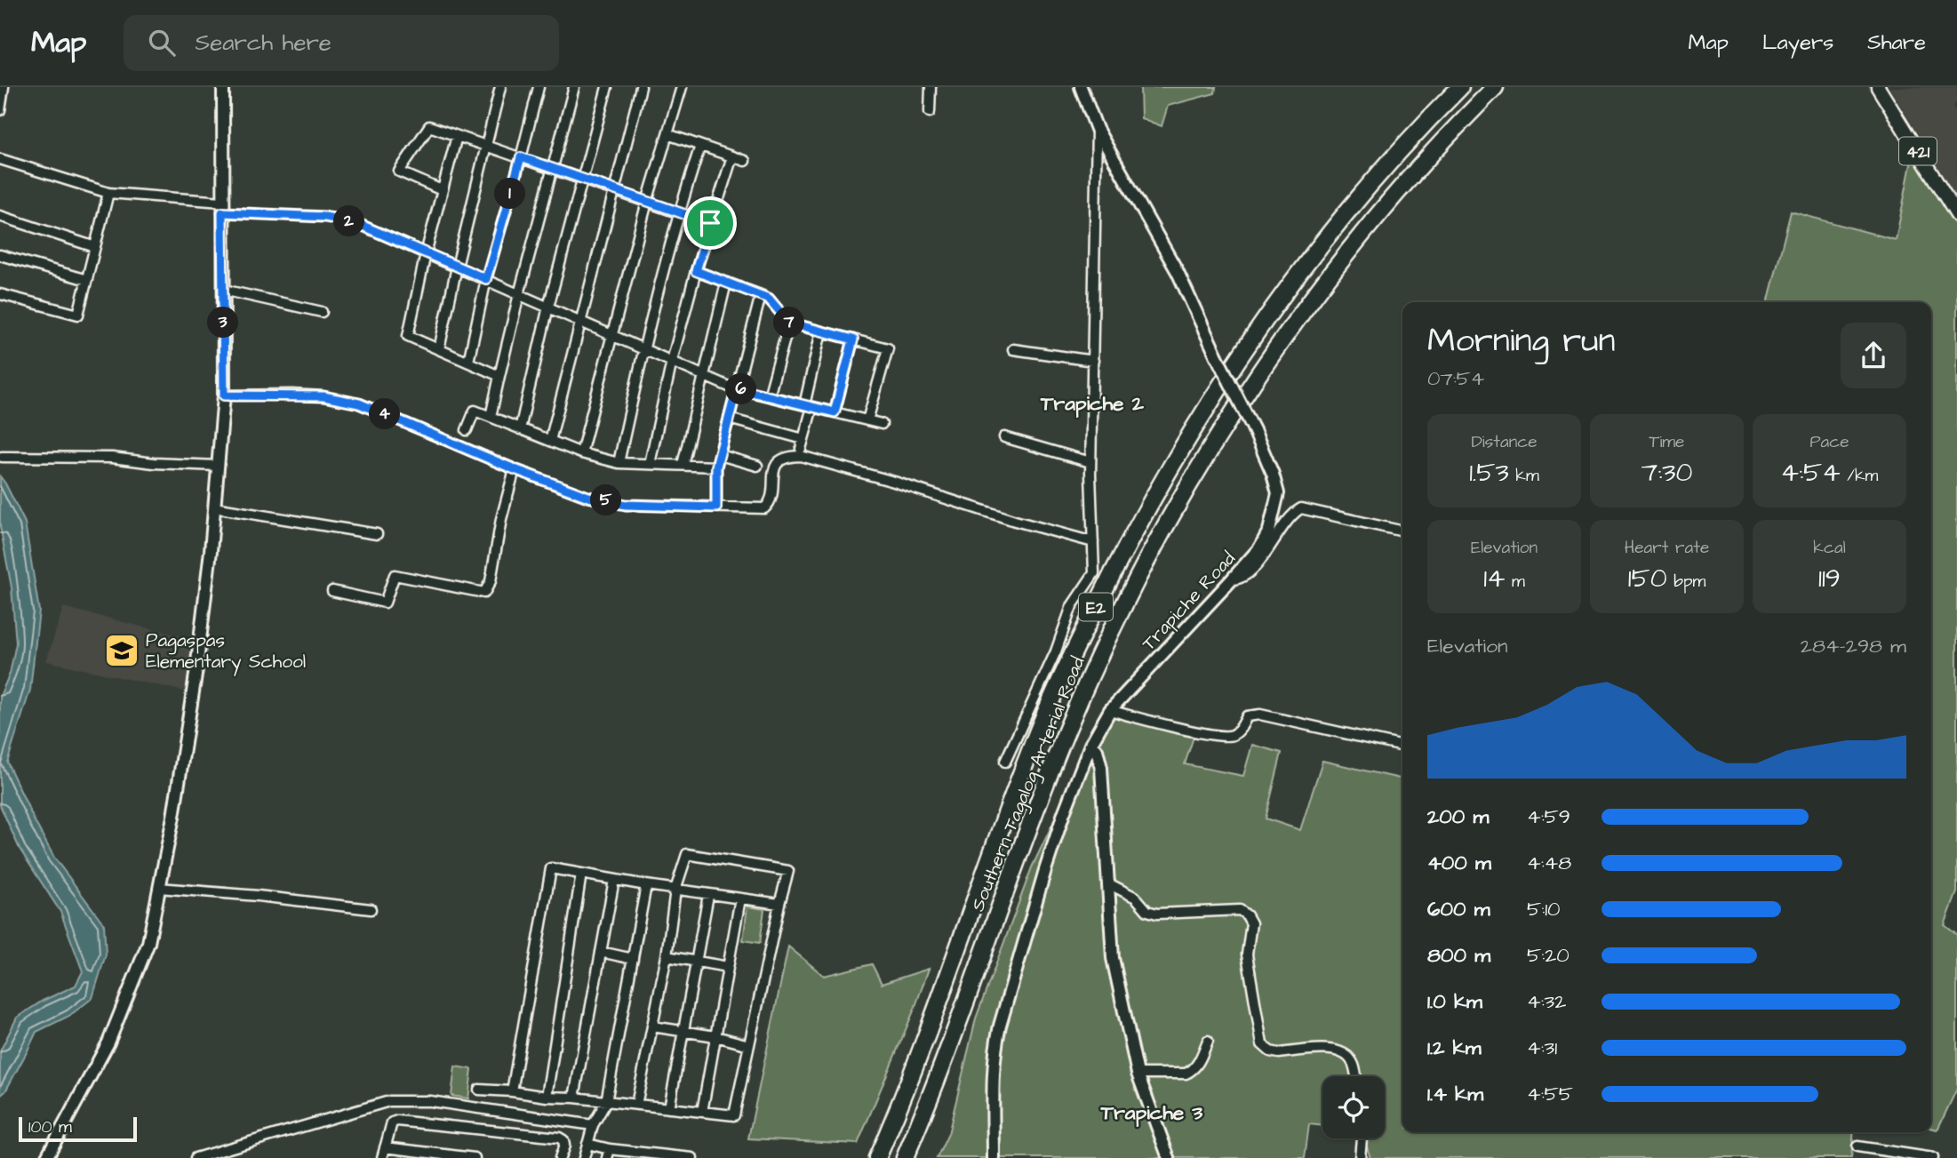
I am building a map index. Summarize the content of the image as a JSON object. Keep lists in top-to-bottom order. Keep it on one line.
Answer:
{"streets":{"highway":["E2","Southern Tagalog Arterial Road"],"main road":["421"],"street":["Trapiche Road"]},"districts":["Trapiche 2","Trapiche 3"],"places":{"school or university":["Pagaspas Elementary School"]},"scale_bar":"100 m","page":{"header":"Map","search":"Search here","nav":["Map","Layers","Share"],"pins":["1","2","3","7","6","4","5"],"heading":["Morning run","07:54"],"stats":[["Distance","1.53 km"],["Time","7:30"],["Pace","4:54 /km"],["Elevation","14 m"],["Heart rate","150 bpm"],["kcal","119"]],"chart":["Elevation","284–298 m"],"list":[{"name":"200 m","note":"4:59"},{"name":"400 m","note":"4:48"},{"name":"600 m","note":"5:10"},{"name":"800 m","note":"5:20"},{"name":"1.0 km","note":"4:32"},{"name":"1.2 km","note":"4:31"},{"name":"1.4 km","note":"4:55"}],"scale":"100 m"}}
